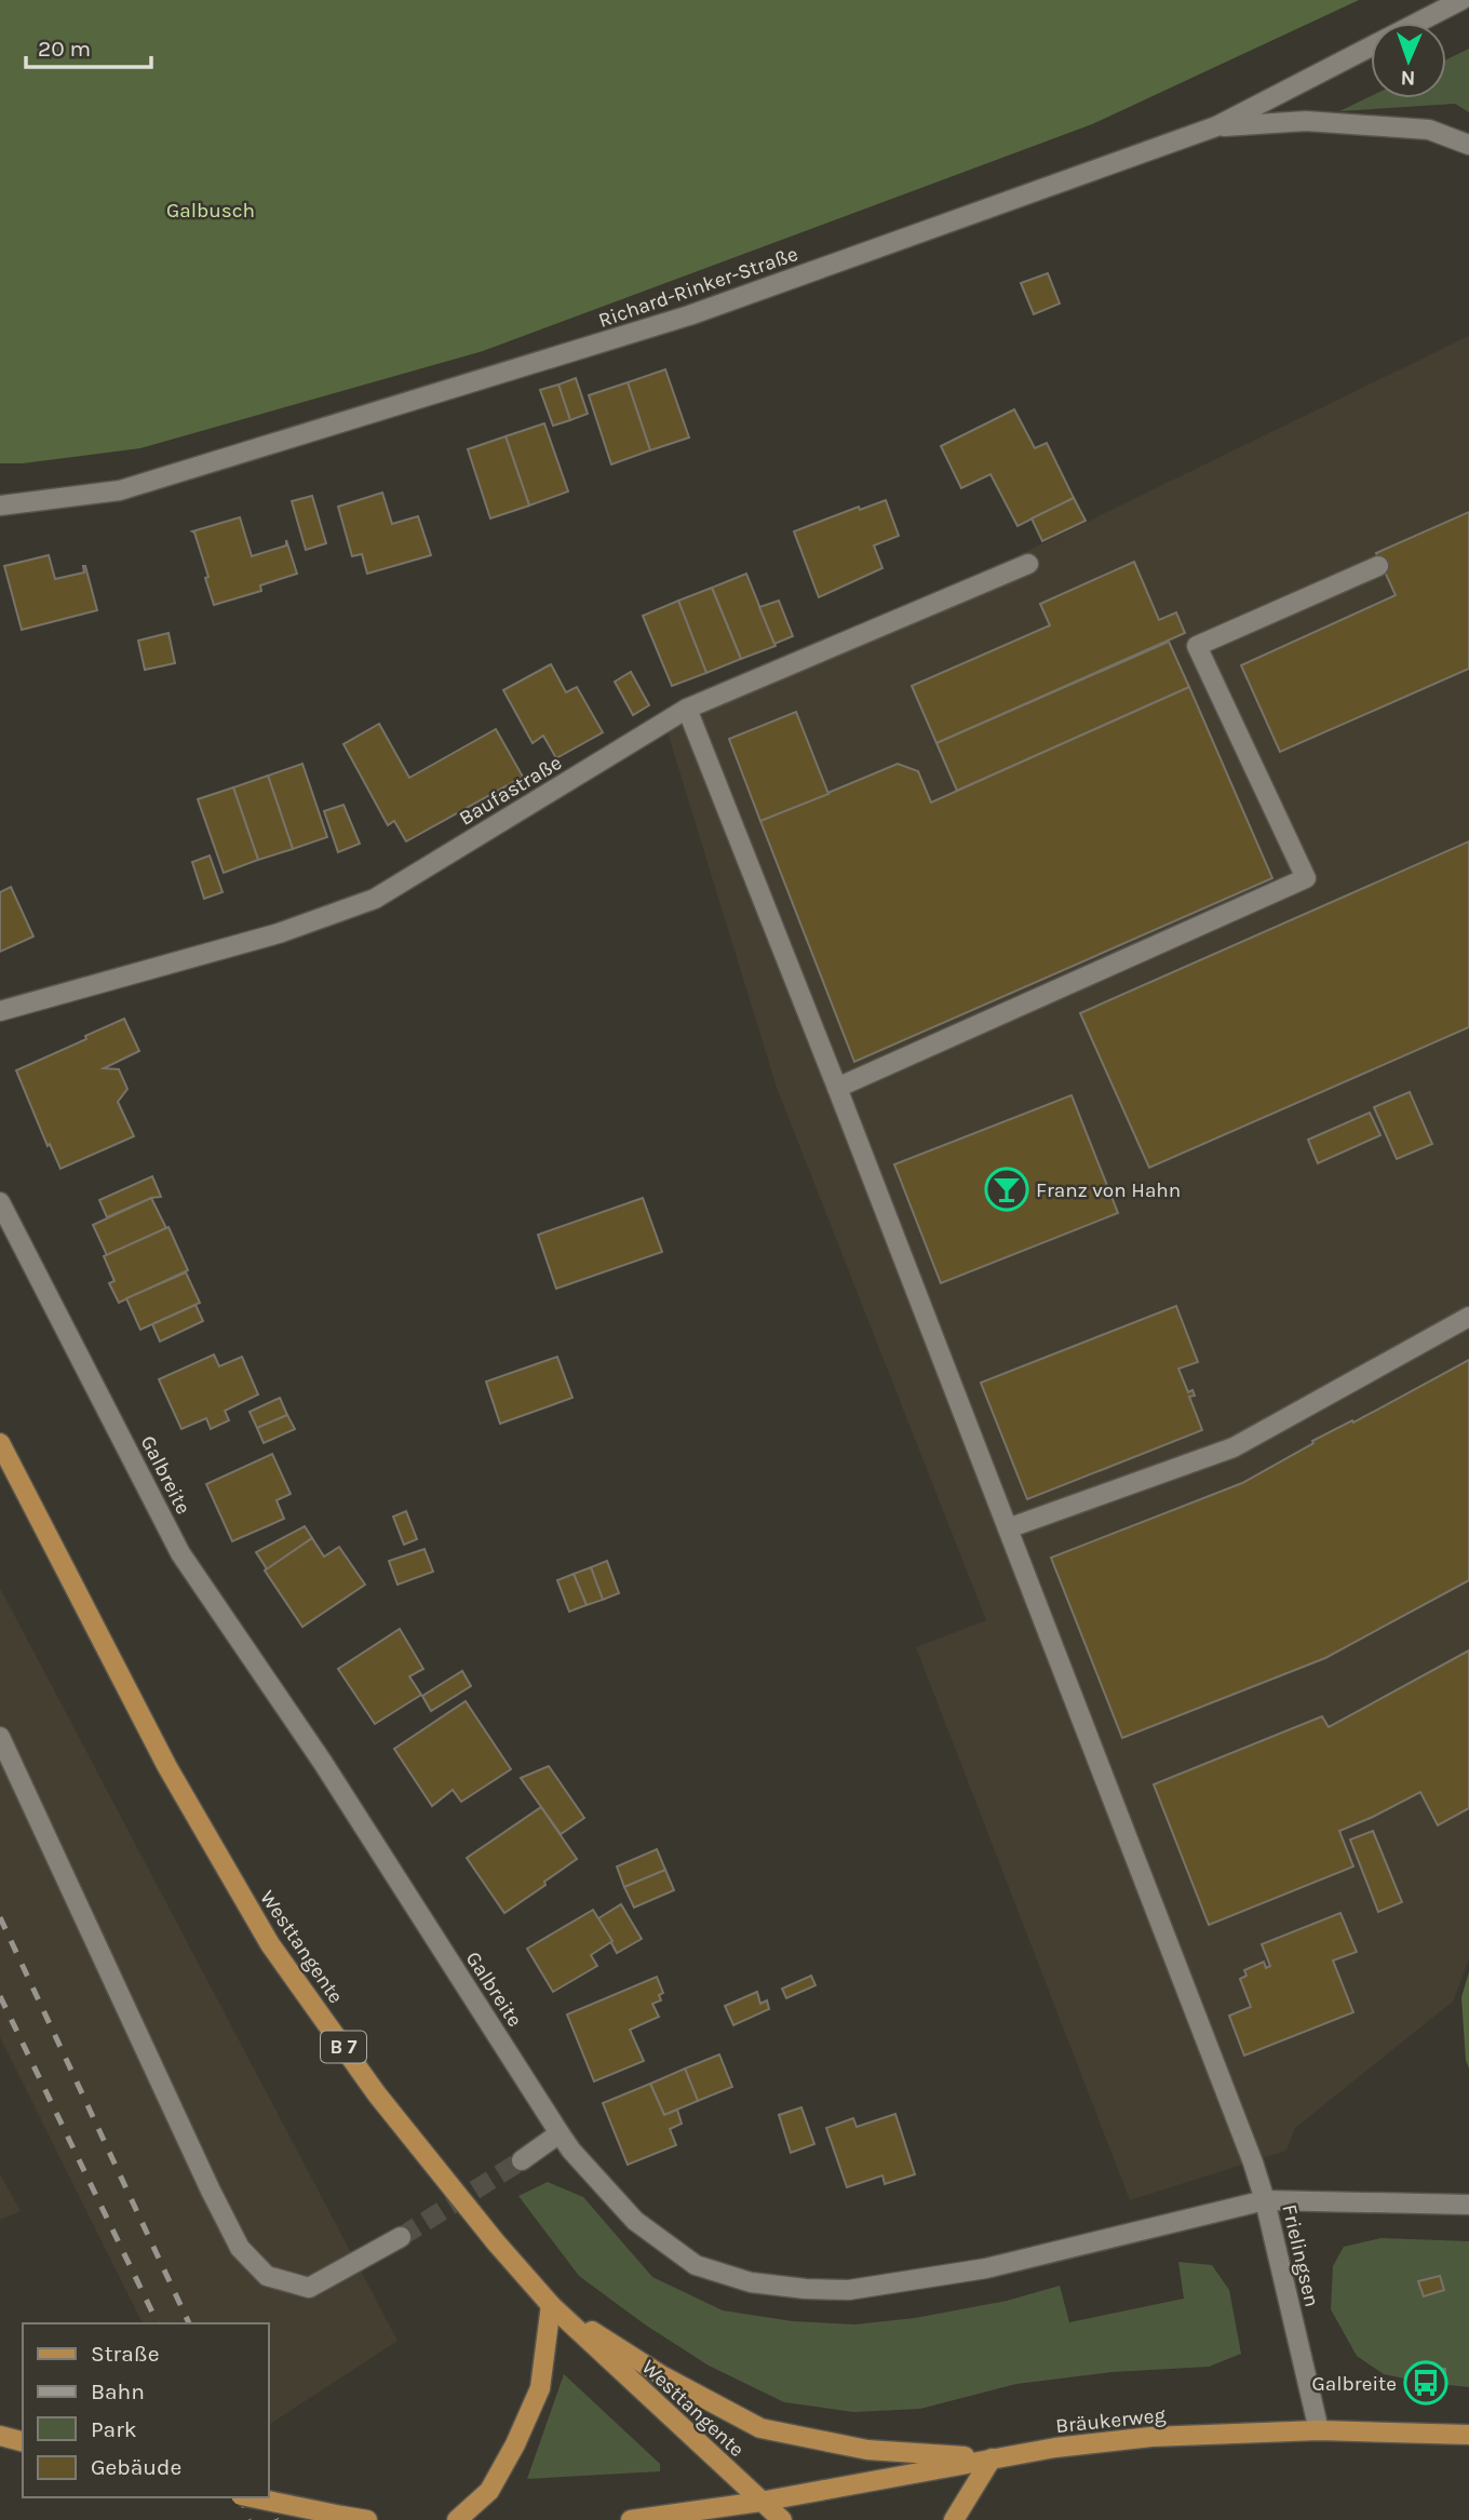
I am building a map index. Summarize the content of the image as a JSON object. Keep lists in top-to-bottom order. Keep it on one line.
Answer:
{"streets":{"main road":["Westtangente","B 7","Bräukerweg"],"street":["Richard-Rinker-Straße","Baufastraße","Galbreite","Frielingsen"]},"crossings":[["Galbreite","Frielingsen"],["Westtangente","Bräukerweg"],["Frielingsen","Bräukerweg"]],"parks":["Galbusch"],"places":{"bar":["Franz von Hahn"],"bus stop":["Galbreite"]},"legend":["Straße","Bahn","Park","Gebäude"],"scale_bar":"20 m","north":"bottom"}
